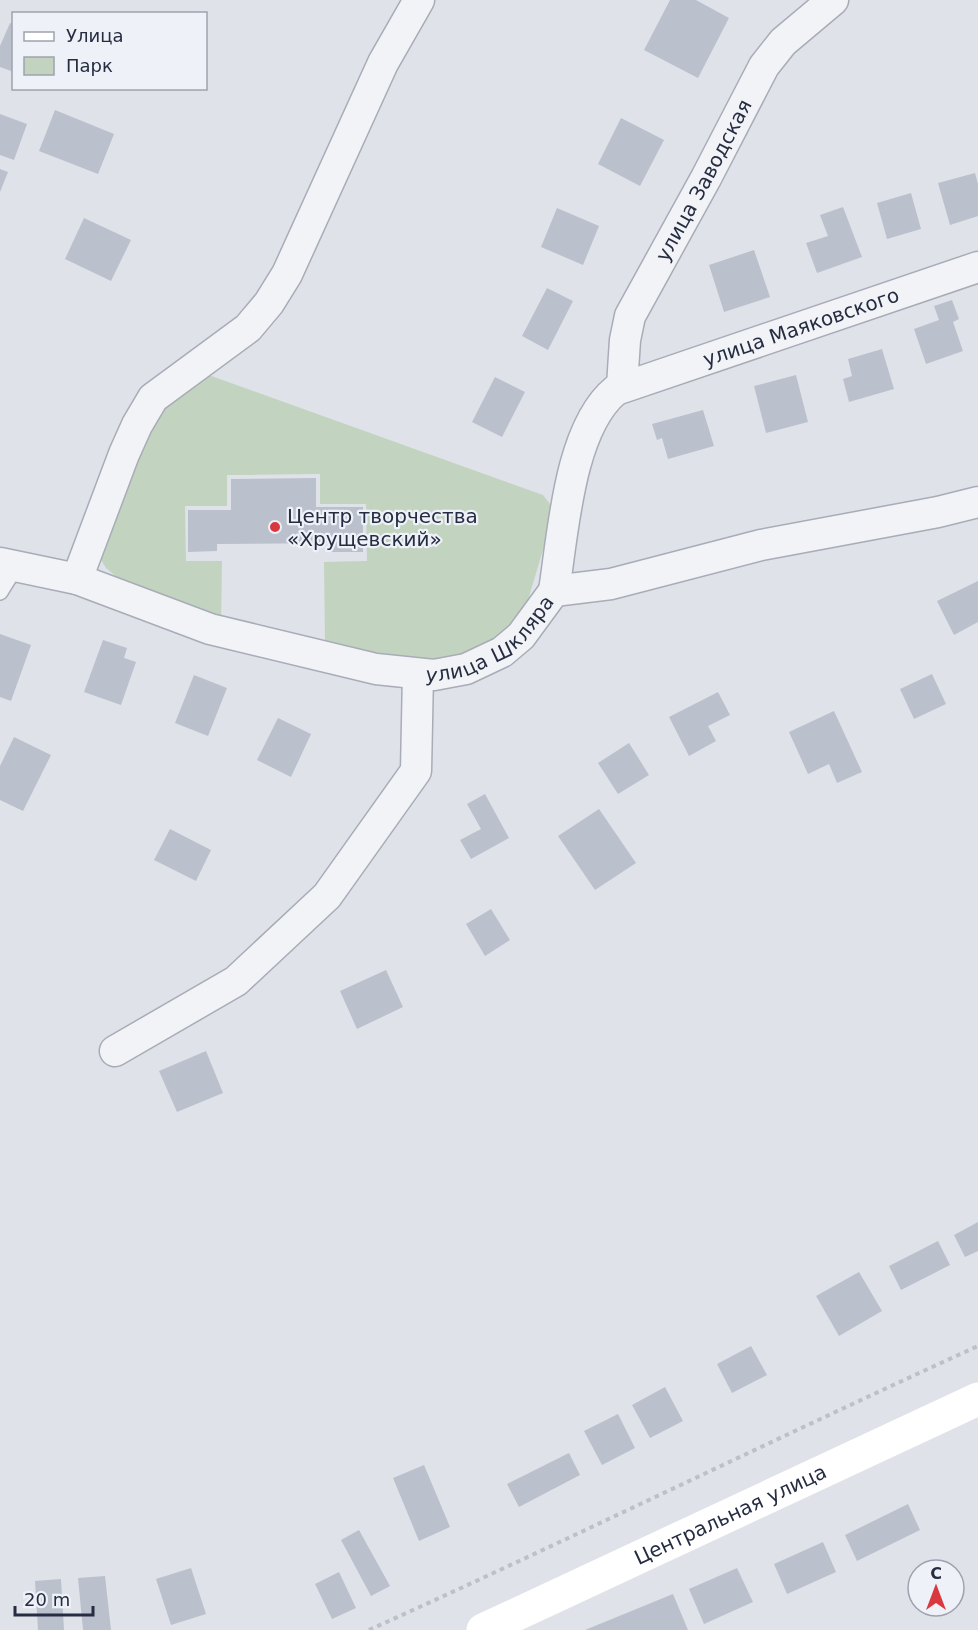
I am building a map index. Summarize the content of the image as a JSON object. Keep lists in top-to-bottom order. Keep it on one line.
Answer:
{"streets":{"main road":["Центральная улица"],"street":["улица Заводская","улица Маяковского","улица Шкляра"]},"crossings":[["улица Заводская","улица Маяковского"]],"places":["Центр творчества «Хрущевский»"],"legend":["Улица","Парк"],"scale_bar":"20 m","north":"top"}
